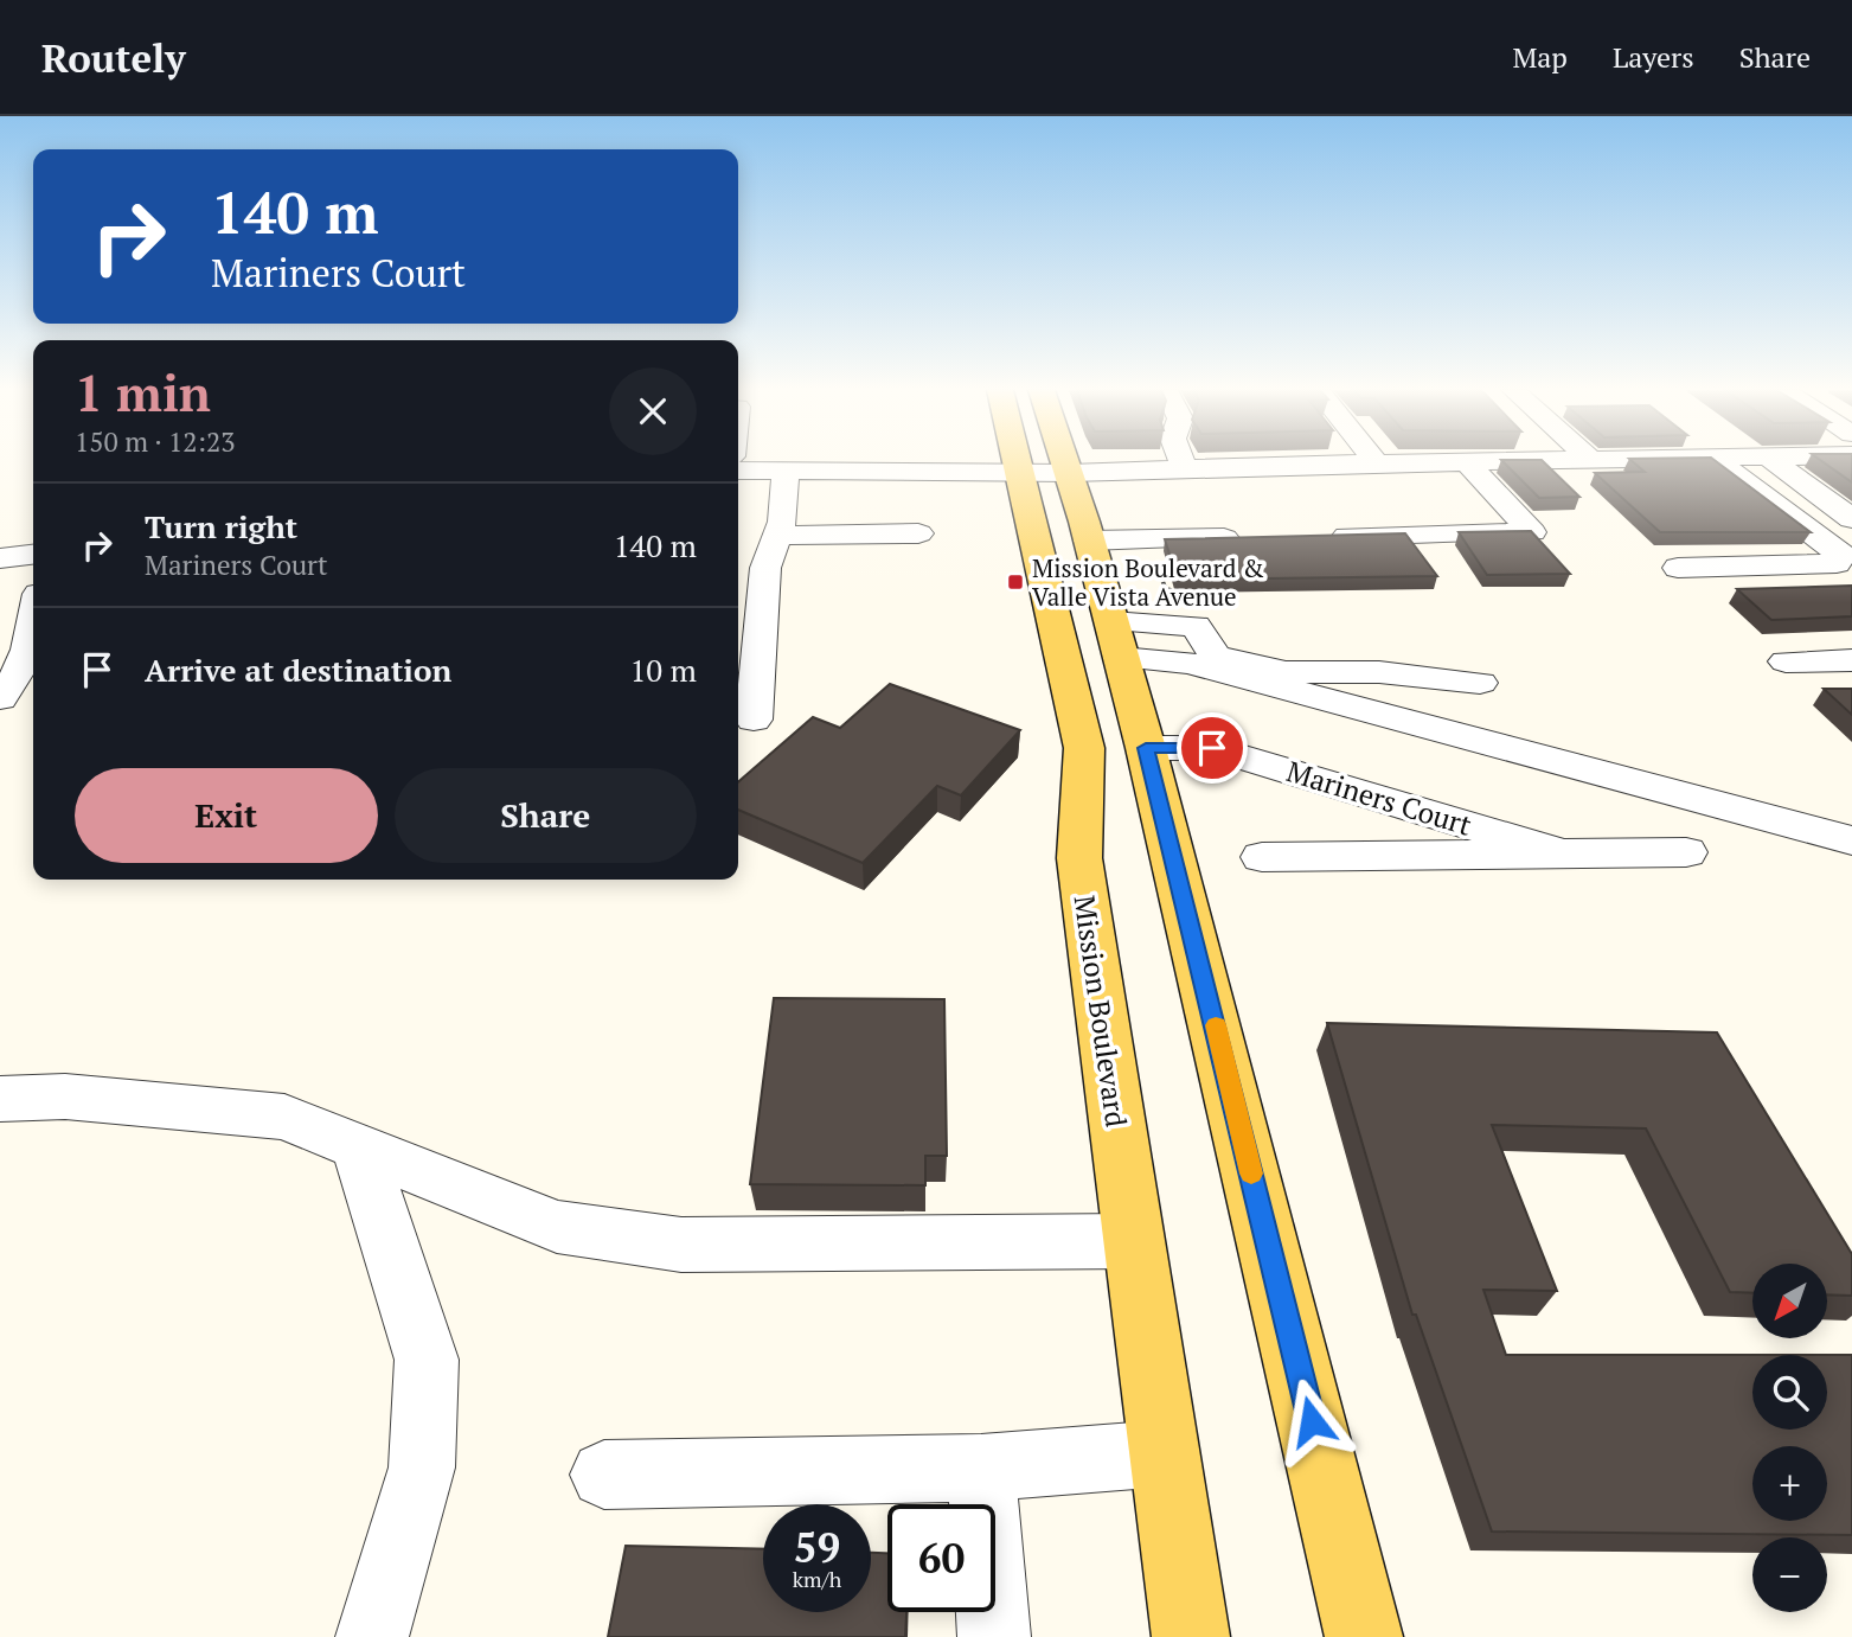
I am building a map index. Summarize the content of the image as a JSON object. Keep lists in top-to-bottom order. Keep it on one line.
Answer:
{"streets":{"main road":["Mission Boulevard"],"street":["Mariners Court"]},"places":{"transit":["Mission Boulevard & Valle Vista Avenue"]},"north":"bottom left","page":{"header":"Routely","nav":["Map","Layers","Share"],"turn":["140 m","Mariners Court"],"heading":["1 min","150 m · 12:23"],"list":[{"name":"Turn right","note":"Mariners Court","value":"140 m"},{"name":"Arrive at destination","value":"10 m"}],"buttons":["Exit","Share"],"map_buttons":["+","−"],"speed":"59 km/h","limit":"60"}}
